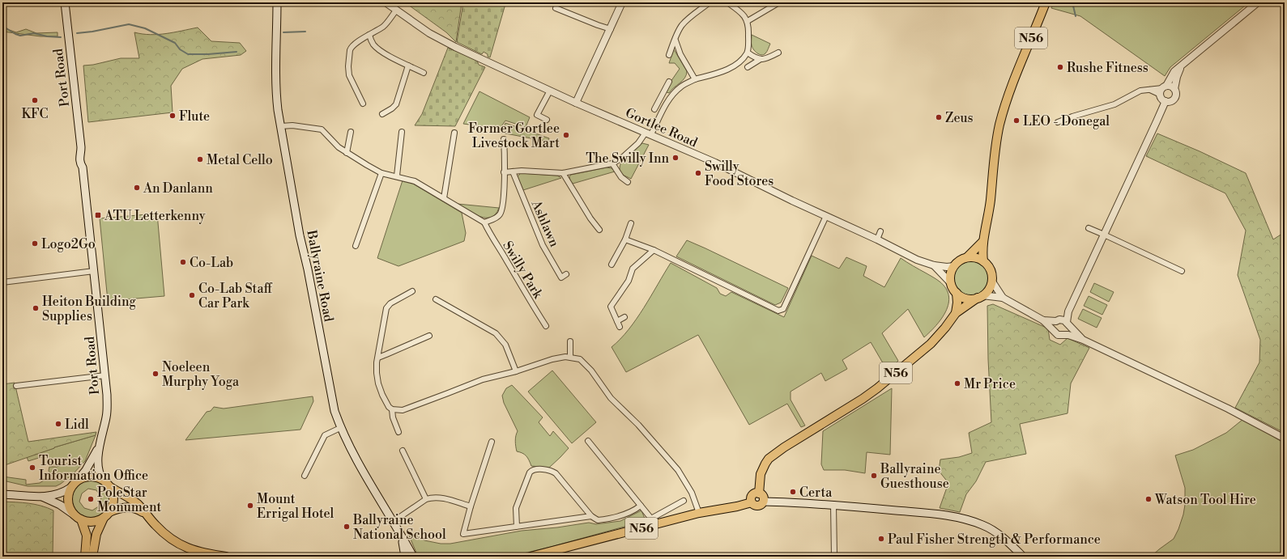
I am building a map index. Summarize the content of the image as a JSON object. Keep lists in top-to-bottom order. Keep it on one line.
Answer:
{"streets":{"main road":["N56","Port Road","Ballyraine Road"],"street":["Gortlee Road","Ashlawn","Swilly Park"]},"crossings":[["N56","Gortlee Road"]],"places":{"other":["Rushe Fitness","KFC","Flute","Zeus","LEO - Donegal","Former Gortlee Livestock Mart","The Swilly Inn","Metal Cello","Swilly Food Stores","An Danlann","Logo2Go","Co-Lab","Co-Lab Staff Car Park","Heiton Building Supplies","Noeleen Murphy Yoga","Mr Price","Lidl","Tourist Information Office","Ballyraine Guesthouse","Certa","PoleStar Monument","Watson Tool Hire","Mount Errigal Hotel","Ballyraine National School","Paul Fisher Strength & Performance"],"transit":["ATU Letterkenny"]}}
